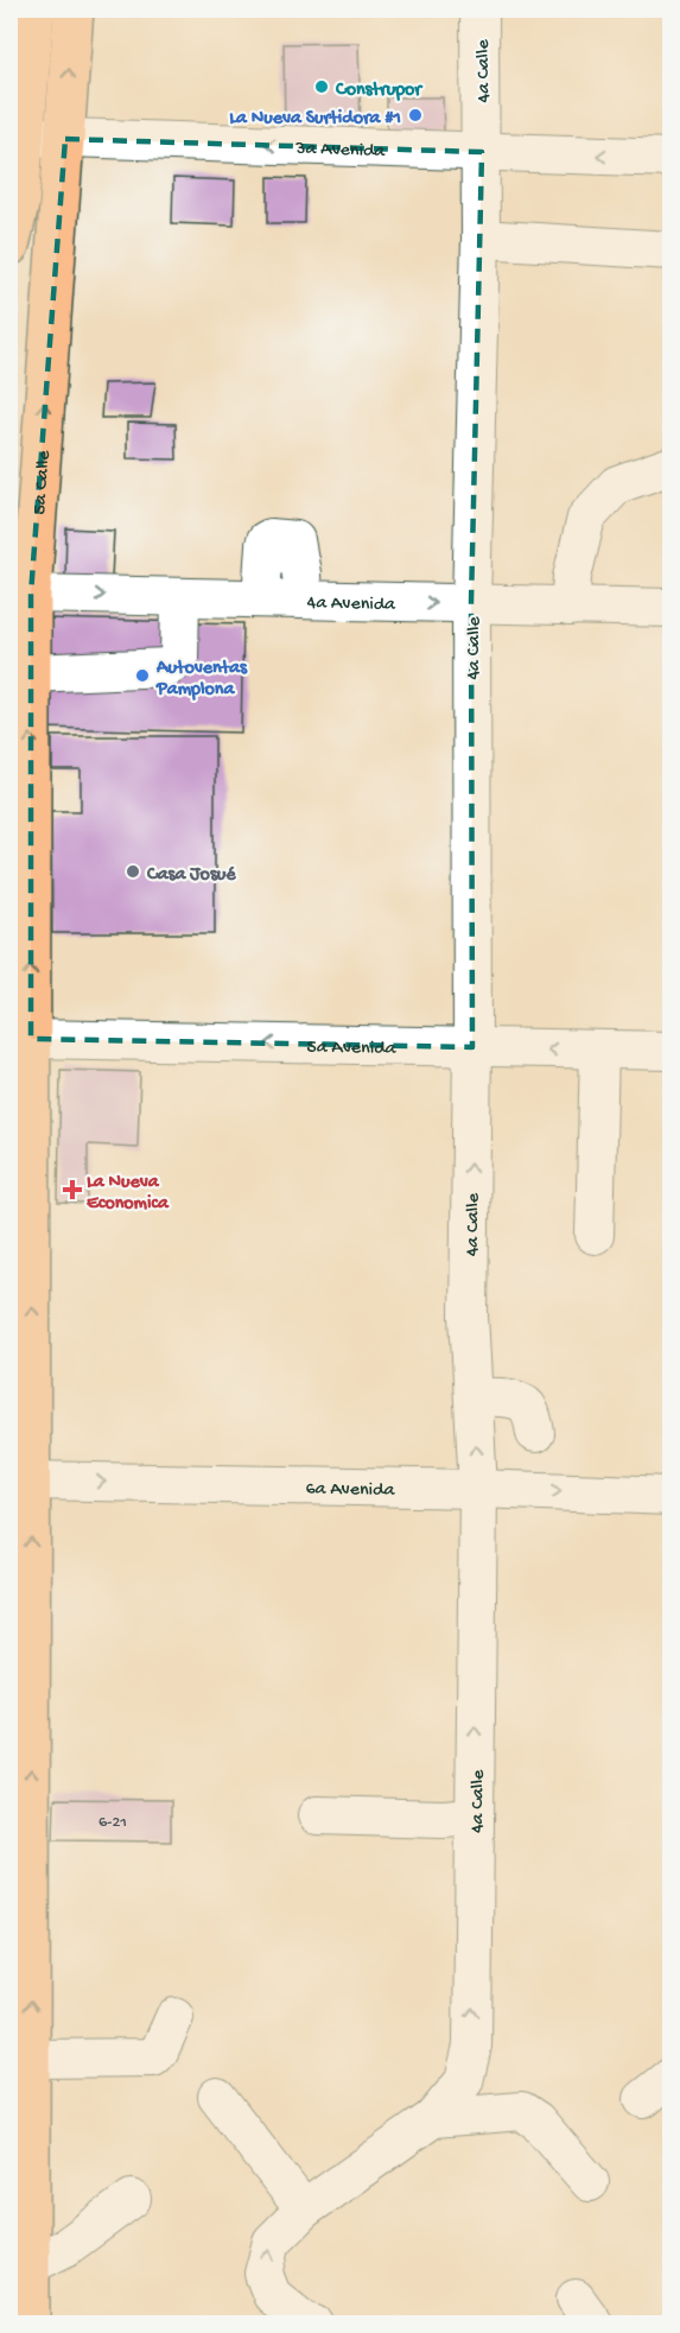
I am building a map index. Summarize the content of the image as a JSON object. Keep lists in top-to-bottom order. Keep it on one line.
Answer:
{"streets":{"main road":["5a Calle"],"street":["4a Calle","3a Avenida","4a Avenida","5a Avenida","6a Avenida"]},"crossings":[["4a Calle","3a Avenida"],["4a Calle","4a Avenida"],["4a Calle","5a Avenida"],["4a Calle","6a Avenida"],["3a Avenida","5a Calle"],["5a Calle","4a Avenida"],["5a Calle","5a Avenida"],["5a Calle","6a Avenida"]],"one_way":["4a Calle","5a Calle","4a Avenida","5a Avenida","6a Avenida"],"places":{"other":["Construpor","La Nueva Surtidora #1","Autoventas Pamplona","Casa Josué"],"health":["La Nueva Economica"]},"house_numbers":["6-21"]}
